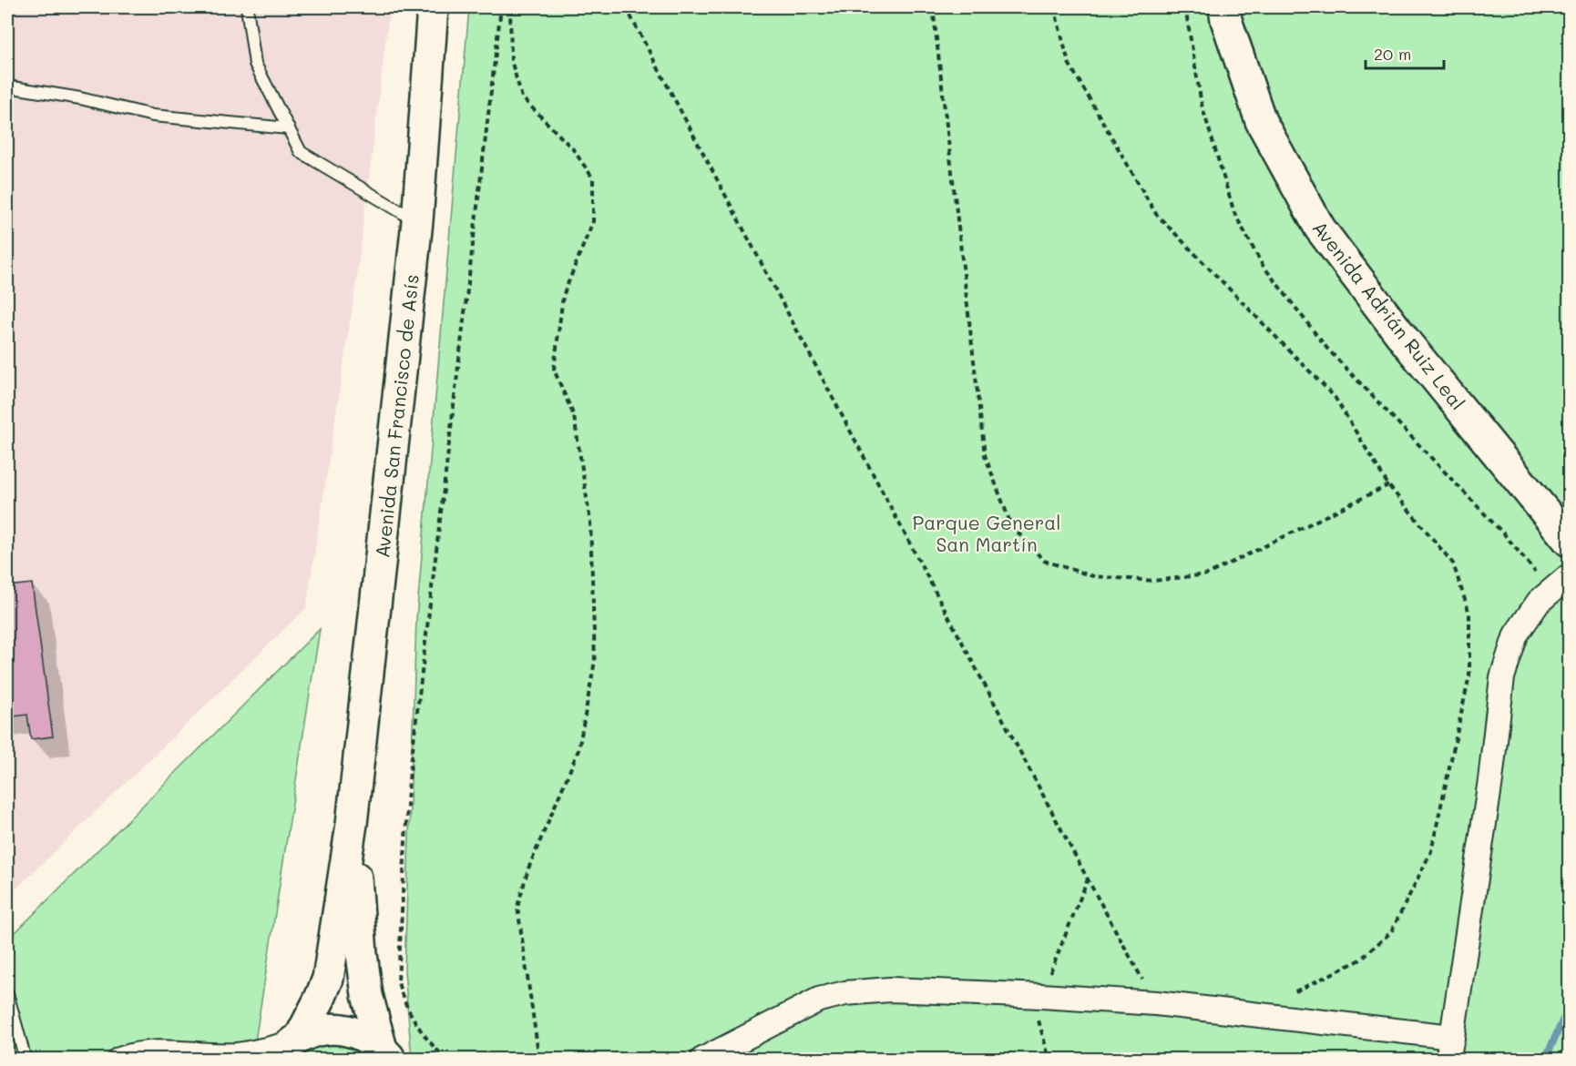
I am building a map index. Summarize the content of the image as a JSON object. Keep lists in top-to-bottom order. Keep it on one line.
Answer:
{"streets":{"main road":["Avenida Adrián Ruiz Leal","Avenida San Francisco de Asís"]},"parks":["Parque General San Martín"],"scale_bar":"20 m"}
